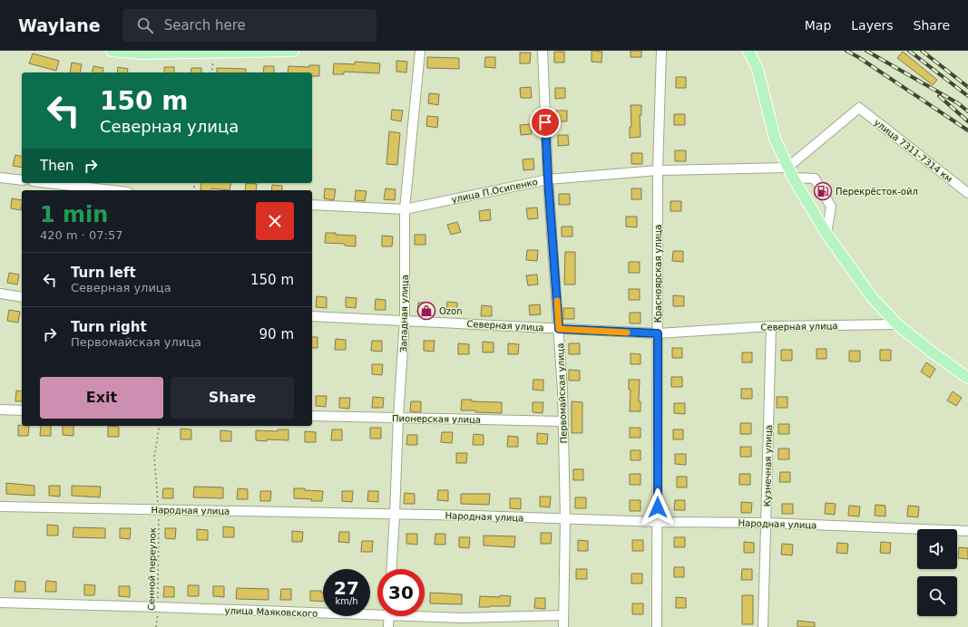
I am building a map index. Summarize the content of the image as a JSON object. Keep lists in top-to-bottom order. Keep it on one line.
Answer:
{"streets":{"street":["улица 7311-7314 км","улица П.Осипенко","Красноярская улица","Западная улица","Северная улица","Первомайская улица","Пионерская улица","Кузнечная улица","Народная улица","улица Маяковского"],"path":["Сенной переулок"]},"crossings":[["улица 7311-7314 км","улица П.Осипенко"],["улица П.Осипенко","Красноярская улица"],["улица П.Осипенко","Западная улица"],["улица П.Осипенко","Первомайская улица"],["Красноярская улица","Северная улица"],["Красноярская улица","Народная улица"],["Западная улица","Северная улица"],["Западная улица","Пионерская улица"],["Западная улица","Народная улица"],["Северная улица","Первомайская улица"],["Северная улица","Кузнечная улица"],["Первомайская улица","Пионерская улица"],["Первомайская улица","Народная улица"],["Первомайская улица","улица Маяковского"],["Кузнечная улица","Народная улица"],["Народная улица","Сенной переулок"],["Сенной переулок","улица Маяковского"]],"places":{"fuel station":["Перекрёсток-ойл"],"shop":["Ozon"]},"page":{"header":"Waylane","search":"Search here","nav":["Map","Layers","Share"],"turn":["150 m","Северная улица"],"then":"Then","heading":["1 min","420 m · 07:57"],"list":[{"name":"Turn left","note":"Северная улица","value":"150 m"},{"name":"Turn right","note":"Первомайская улица","value":"90 m"}],"buttons":["Exit","Share"],"speed":"27 km/h","limit":"30"}}
